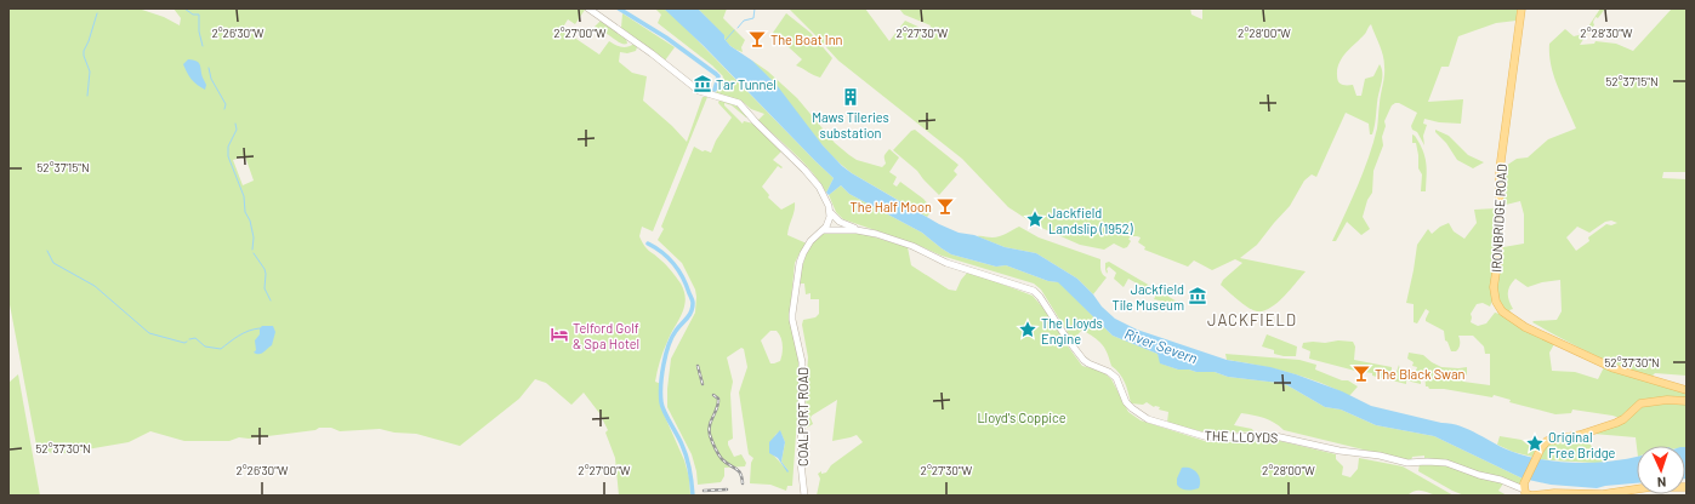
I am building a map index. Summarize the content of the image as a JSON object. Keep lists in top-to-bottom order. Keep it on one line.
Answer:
{"streets":{"main road":["IRONBRIDGE ROAD"],"street":["COALPORT ROAD","THE LLOYDS"]},"crossings":[["COALPORT ROAD","THE LLOYDS"]],"districts":["JACKFIELD"],"water":["River Severn"],"parks":["Lloyd's Coppice"],"places":{"bar":["The Boat Inn","The Half Moon","The Black Swan"],"museum":["Tar Tunnel","Jackfield Tile Museum"],"building":["Maws Tileries substation"],"place":["Jackfield Landslip (1952)","The Lloyds Engine","Original Free Bridge"],"hotel":["Telford Golf & Spa Hotel"]},"north":"bottom","coordinates":["2°26'30\"W","2°27'00\"W","2°27'30\"W","2°28'00\"W","2°28'30\"W","52°37'15\"N","52°37'30\"N"]}
